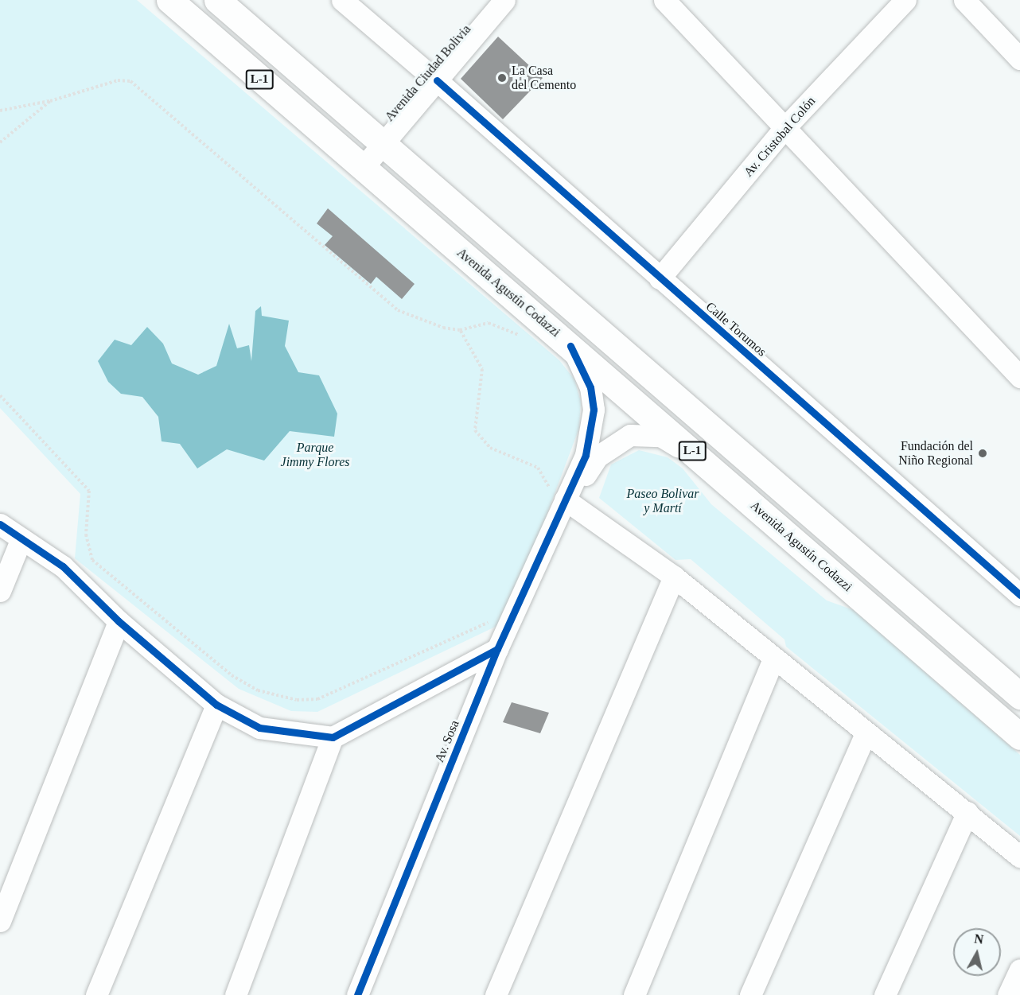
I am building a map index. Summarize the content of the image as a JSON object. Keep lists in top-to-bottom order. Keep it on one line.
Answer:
{"streets":{"main road":["L-1","Avenida Agustín Codazzi"],"street":["Avenida Ciudad Bolivia","Av. Cristobal Colón","Calle Torumos","Av. Sosa"]},"crossings":[["Avenida Ciudad Bolivia","L-1"],["Avenida Ciudad Bolivia","Avenida Agustín Codazzi"],["Avenida Ciudad Bolivia","Calle Torumos"],["Av. Cristobal Colón","Calle Torumos"],["Avenida Agustín Codazzi","Av. Sosa"]],"parks":["Parque Jimmy Flores","Paseo Bolivar y Martí"],"places":["La Casa del Cemento","Fundación del Niño Regional"],"north":"top"}
